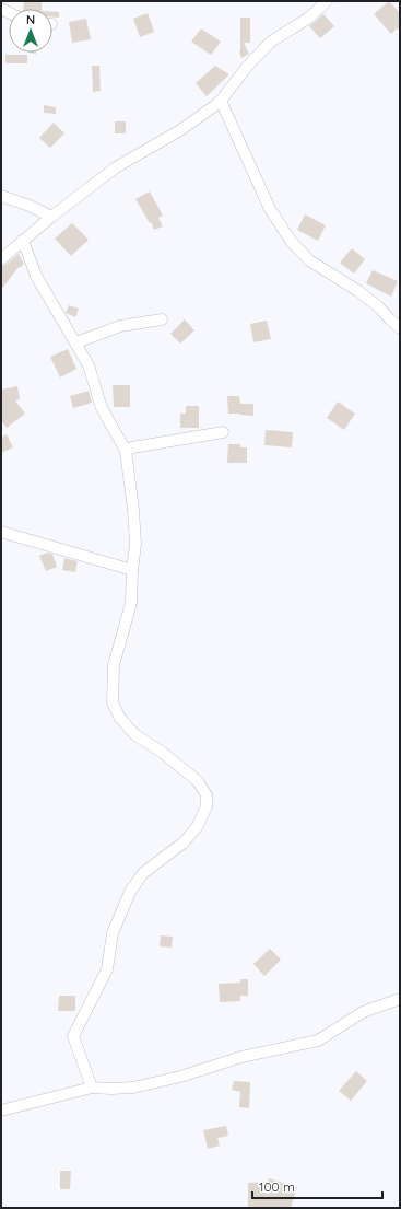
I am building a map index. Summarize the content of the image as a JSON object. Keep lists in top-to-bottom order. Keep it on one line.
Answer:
{"scale_bar":"100 m","north":"top"}
